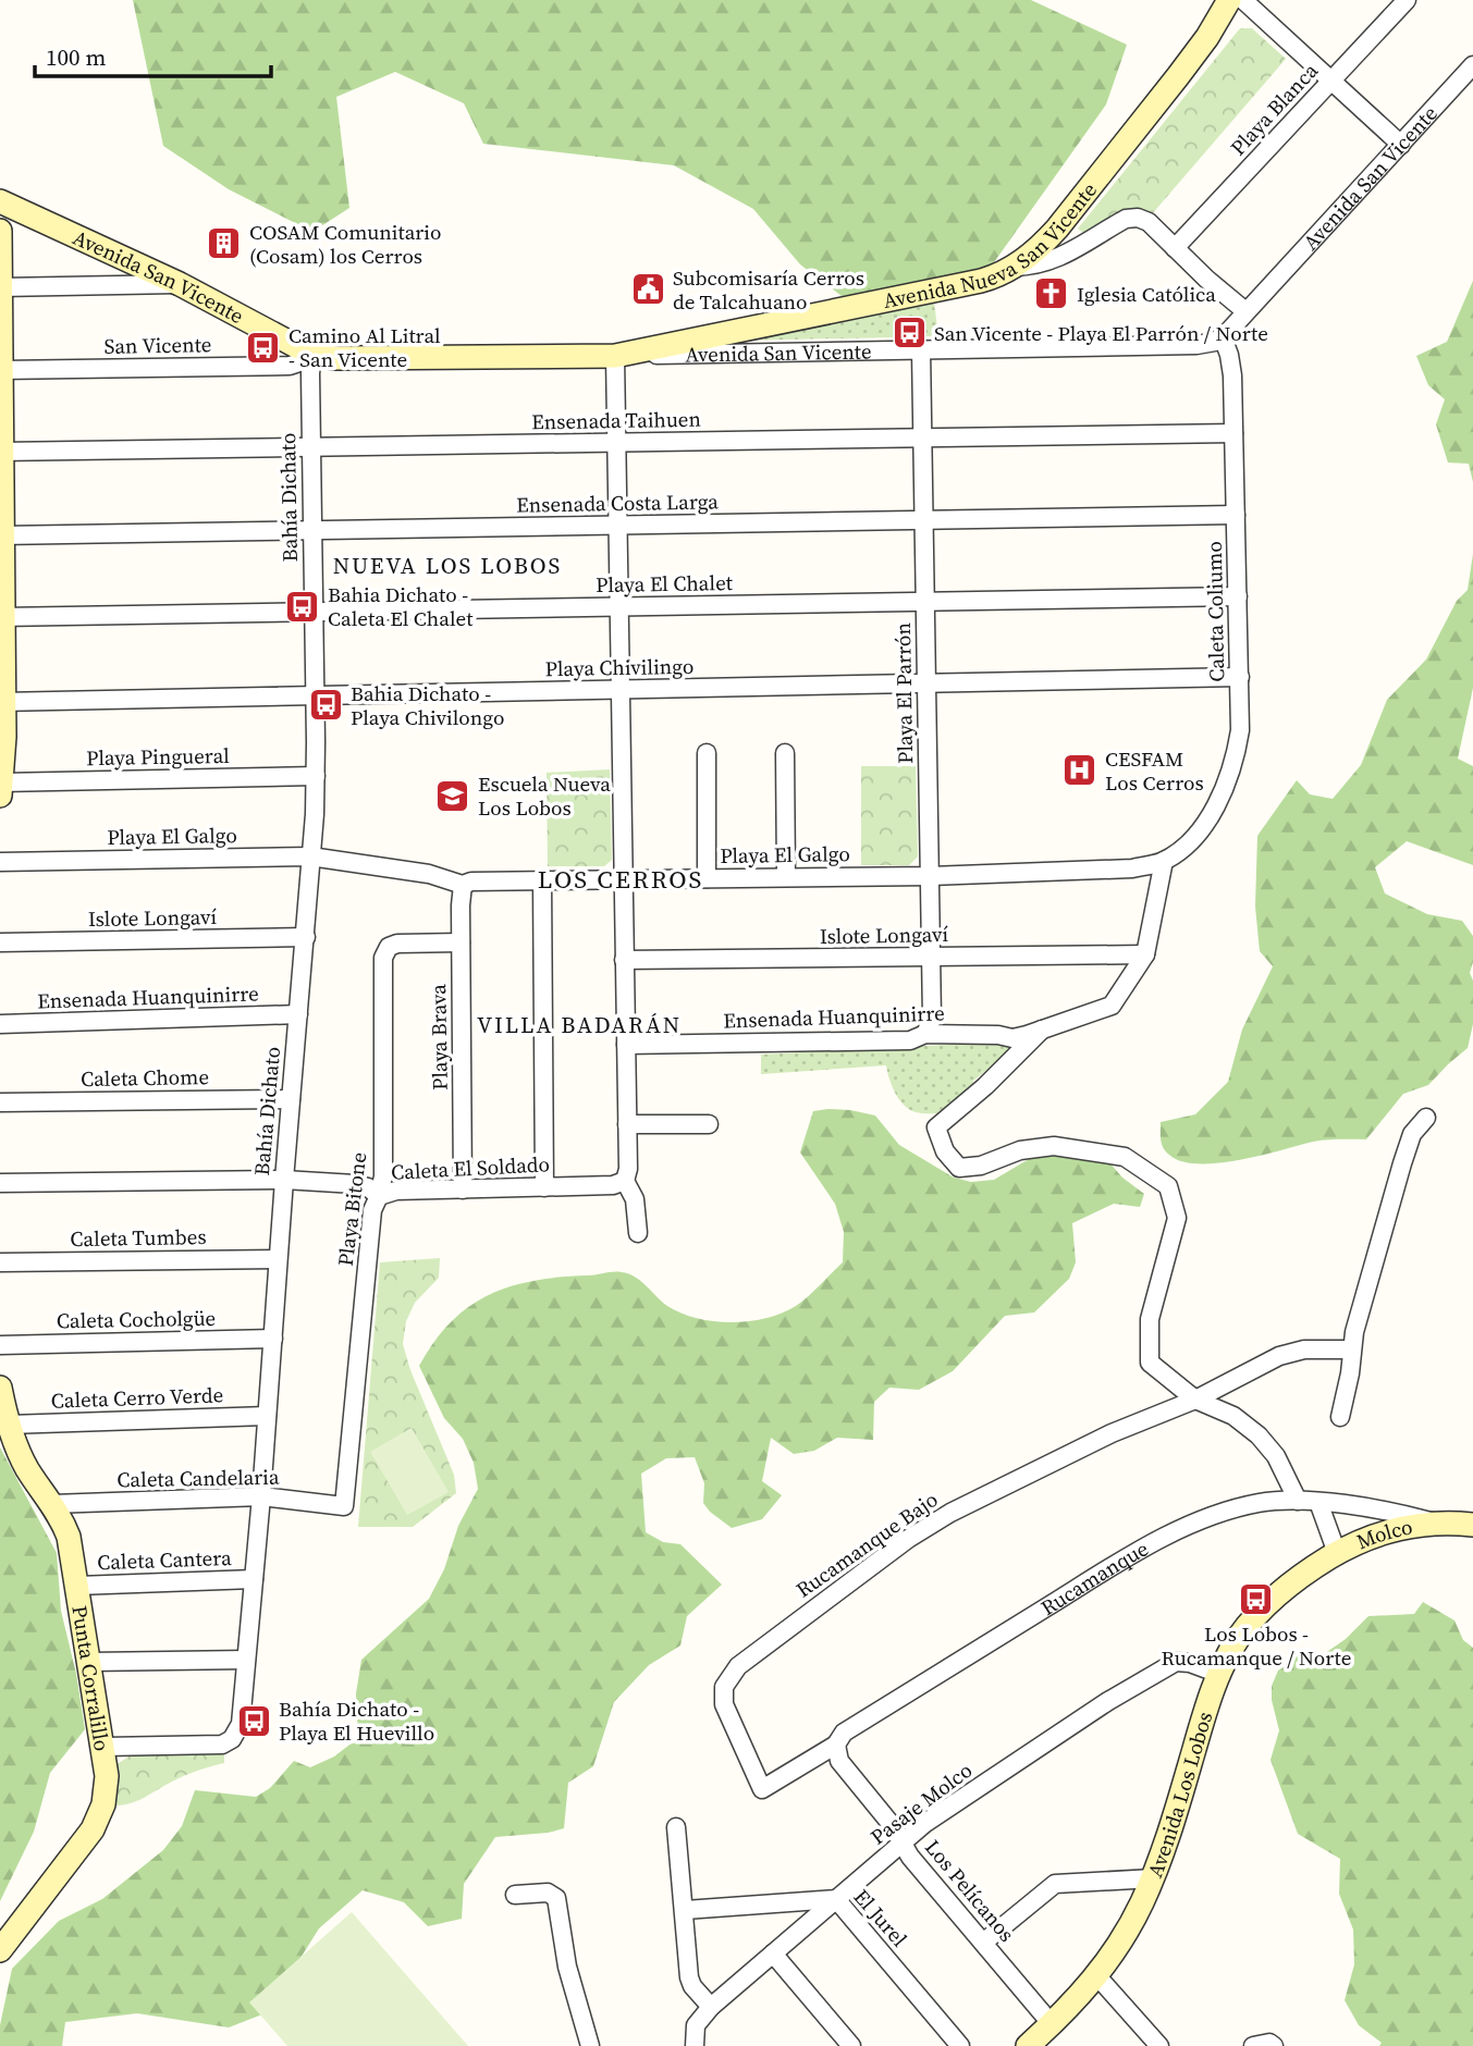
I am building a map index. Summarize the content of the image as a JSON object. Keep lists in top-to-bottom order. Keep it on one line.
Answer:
{"streets":{"street":["Playa Blanca","Avenida San Vicente","Avenida Nueva San Vicente","San Vicente","Ensenada Taihuen","Bahía Dichato","Ensenada Costa Larga","Playa El Chalet","Caleta Coliumo","Playa Chivilingo","Playa El Parrón","Playa Pingueral","Playa El Galgo","Islote Longaví","Ensenada Huanquinirre","Playa Brava","Caleta Chome","Caleta El Soldado","Playa Bitone","Caleta Tumbes","Caleta Cocholgüe","Caleta Cerro Verde","Caleta Candelaria","Molco","Rucamanque Bajo","Caleta Cantera","Rucamanque","Punta Corralillo","Avenida Los Lobos","Pasaje Molco","Los Pelícanos","El Jurel"]},"crossings":[["Avenida San Vicente","Avenida Nueva San Vicente"],["Avenida San Vicente","San Vicente"],["Avenida San Vicente","Bahía Dichato"],["Avenida San Vicente","Caleta Coliumo"],["Avenida San Vicente","Playa El Parrón"],["San Vicente","Bahía Dichato"],["Ensenada Taihuen","Bahía Dichato"],["Ensenada Taihuen","Caleta Coliumo"],["Ensenada Taihuen","Playa El Parrón"],["Bahía Dichato","Ensenada Costa Larga"],["Bahía Dichato","Playa El Chalet"],["Bahía Dichato","Playa Chivilingo"],["Bahía Dichato","Playa Pingueral"],["Bahía Dichato","Playa El Galgo"],["Bahía Dichato","Islote Longaví"],["Bahía Dichato","Ensenada Huanquinirre"],["Bahía Dichato","Caleta Chome"],["Bahía Dichato","Caleta El Soldado"],["Bahía Dichato","Caleta Tumbes"],["Bahía Dichato","Caleta Cocholgüe"],["Bahía Dichato","Caleta Cerro Verde"],["Bahía Dichato","Caleta Candelaria"],["Bahía Dichato","Caleta Cantera"],["Bahía Dichato","Punta Corralillo"],["Ensenada Costa Larga","Caleta Coliumo"],["Ensenada Costa Larga","Playa El Parrón"],["Playa El Chalet","Caleta Coliumo"],["Playa El Chalet","Playa El Parrón"],["Caleta Coliumo","Playa Chivilingo"],["Caleta Coliumo","Playa El Galgo"],["Playa Chivilingo","Playa El Parrón"],["Playa El Parrón","Playa El Galgo"],["Playa El Parrón","Islote Longaví"],["Playa El Parrón","Ensenada Huanquinirre"],["Playa El Galgo","Playa Brava"],["Islote Longaví","Ensenada Huanquinirre"],["Playa Brava","Caleta El Soldado"],["Playa Brava","Playa Bitone"],["Caleta El Soldado","Playa Bitone"],["Playa Bitone","Caleta Candelaria"],["Caleta Cerro Verde","Punta Corralillo"],["Caleta Candelaria","Punta Corralillo"],["Molco","Rucamanque"],["Molco","Avenida Los Lobos"],["Rucamanque Bajo","Rucamanque"],["Caleta Cantera","Punta Corralillo"],["Rucamanque","Los Pelícanos"],["Avenida Los Lobos","Pasaje Molco"],["Avenida Los Lobos","Los Pelícanos"],["Pasaje Molco","Los Pelícanos"],["Pasaje Molco","El Jurel"]],"districts":["NUEVA LOS LOBOS","LOS CERROS","VILLA BADARÁN"],"places":{"building":["COSAM Comunitario (Cosam) los Cerros"],"public building":["Subcomisaría Cerros de Talcahuano"],"church":["Iglesia Católica"],"bus stop":["San Vicente - Playa El Parrón / Norte","Camino Al Litral - San Vicente","Bahia Dichato - Caleta El Chalet","Bahia Dichato - Playa Chivilongo","Los Lobos - Rucamanque / Norte","Bahía Dichato - Playa El Huevillo"],"hospital":["CESFAM Los Cerros"],"school or university":["Escuela Nueva Los Lobos"]},"scale_bar":"100 m"}
